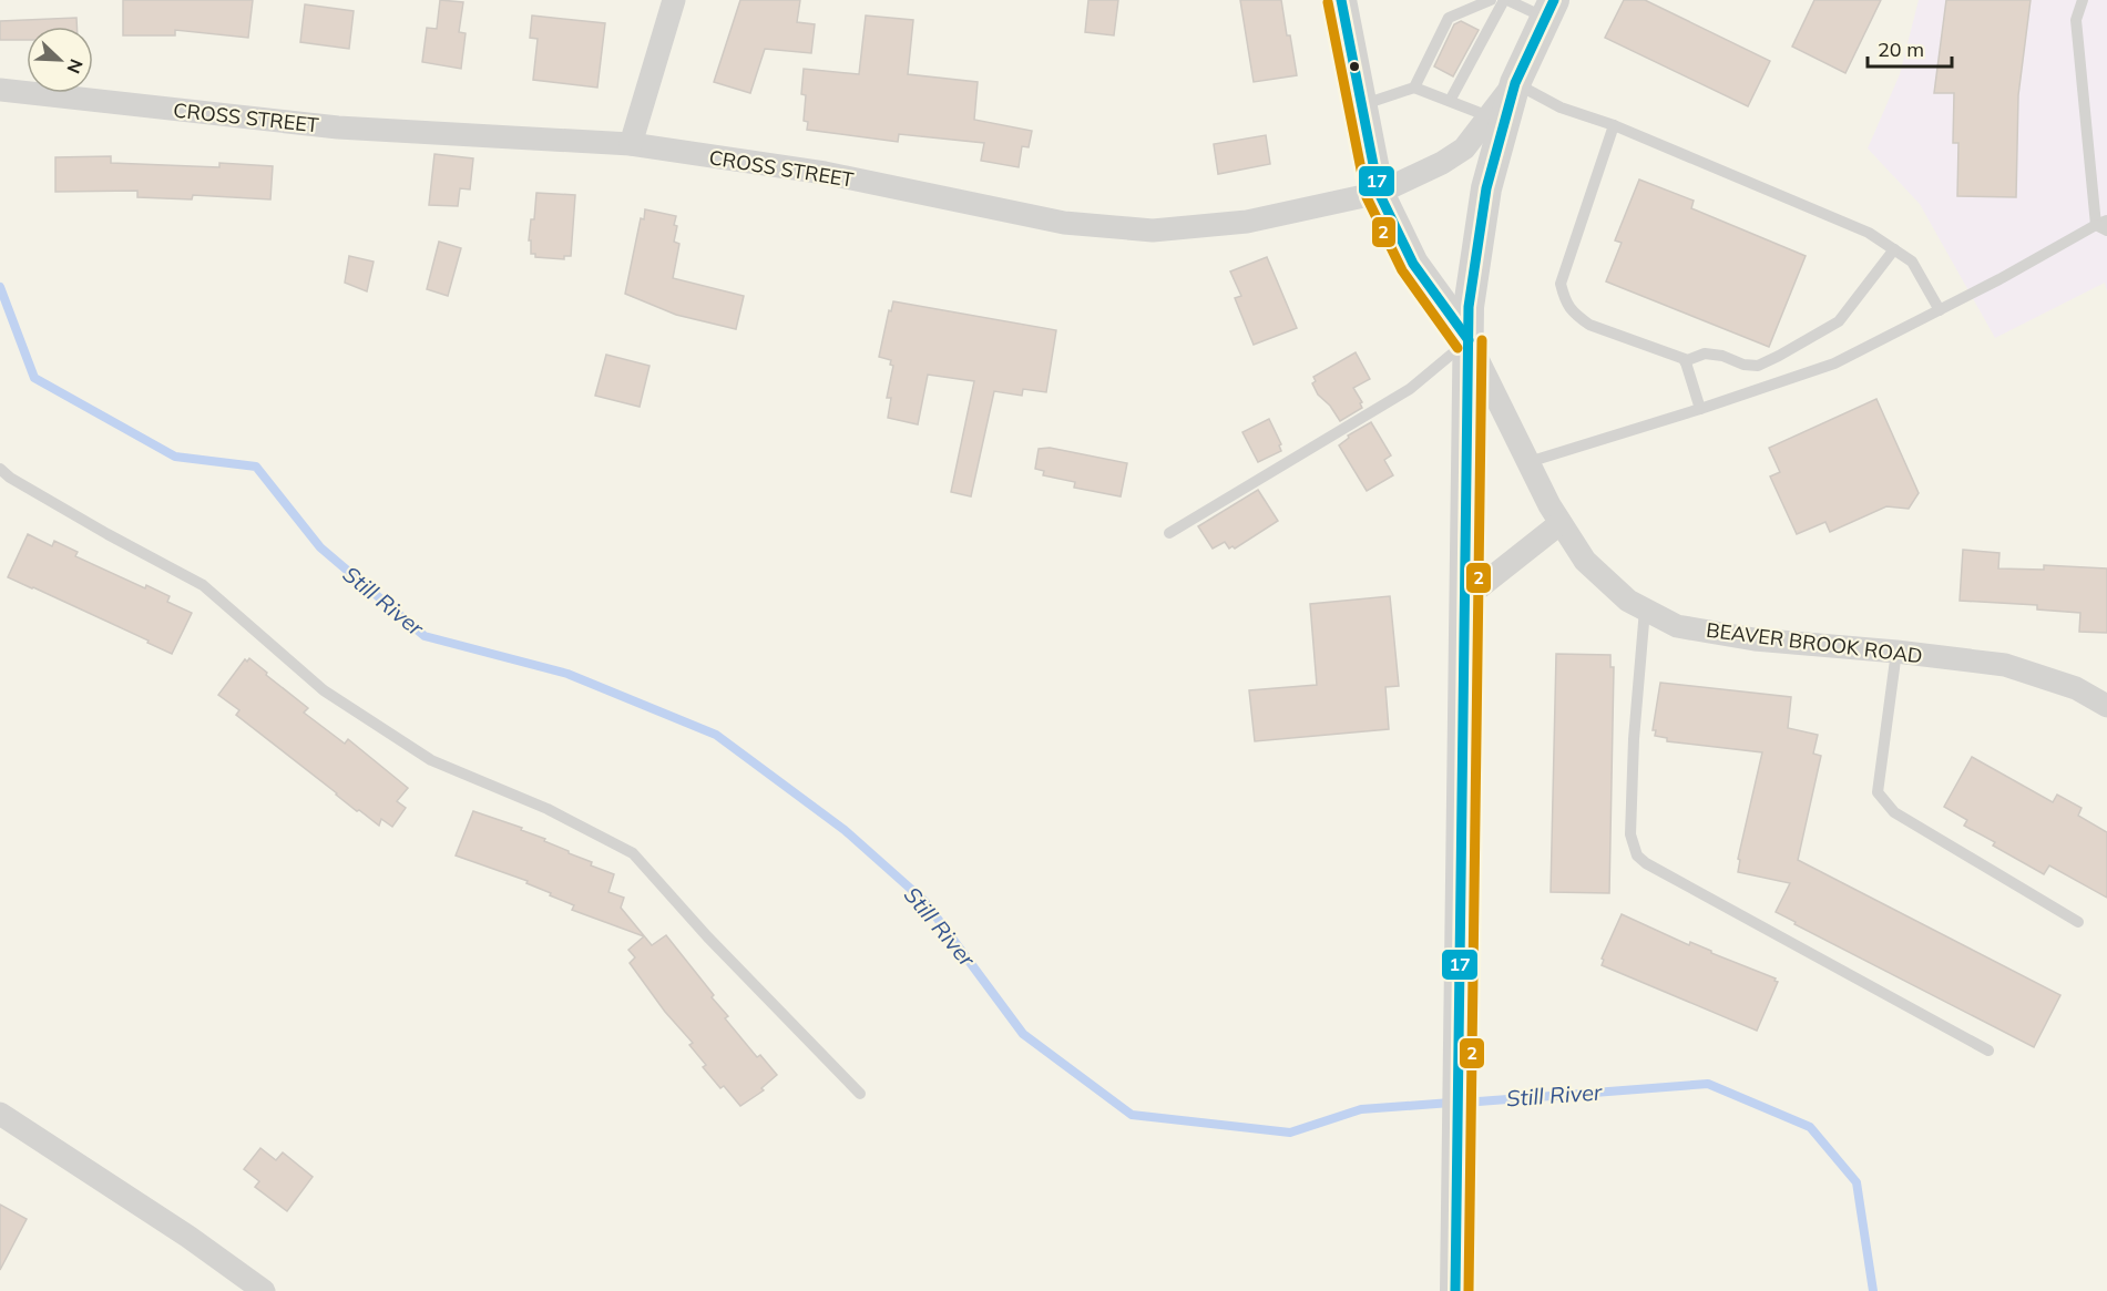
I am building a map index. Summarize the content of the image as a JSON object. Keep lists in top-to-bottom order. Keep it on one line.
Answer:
{"streets":{"street":["CROSS STREET","BEAVER BROOK ROAD"]},"water":["Still River"],"lines":["transit line 17","transit line 2"],"scale_bar":"20 m","north":"bottom right"}
